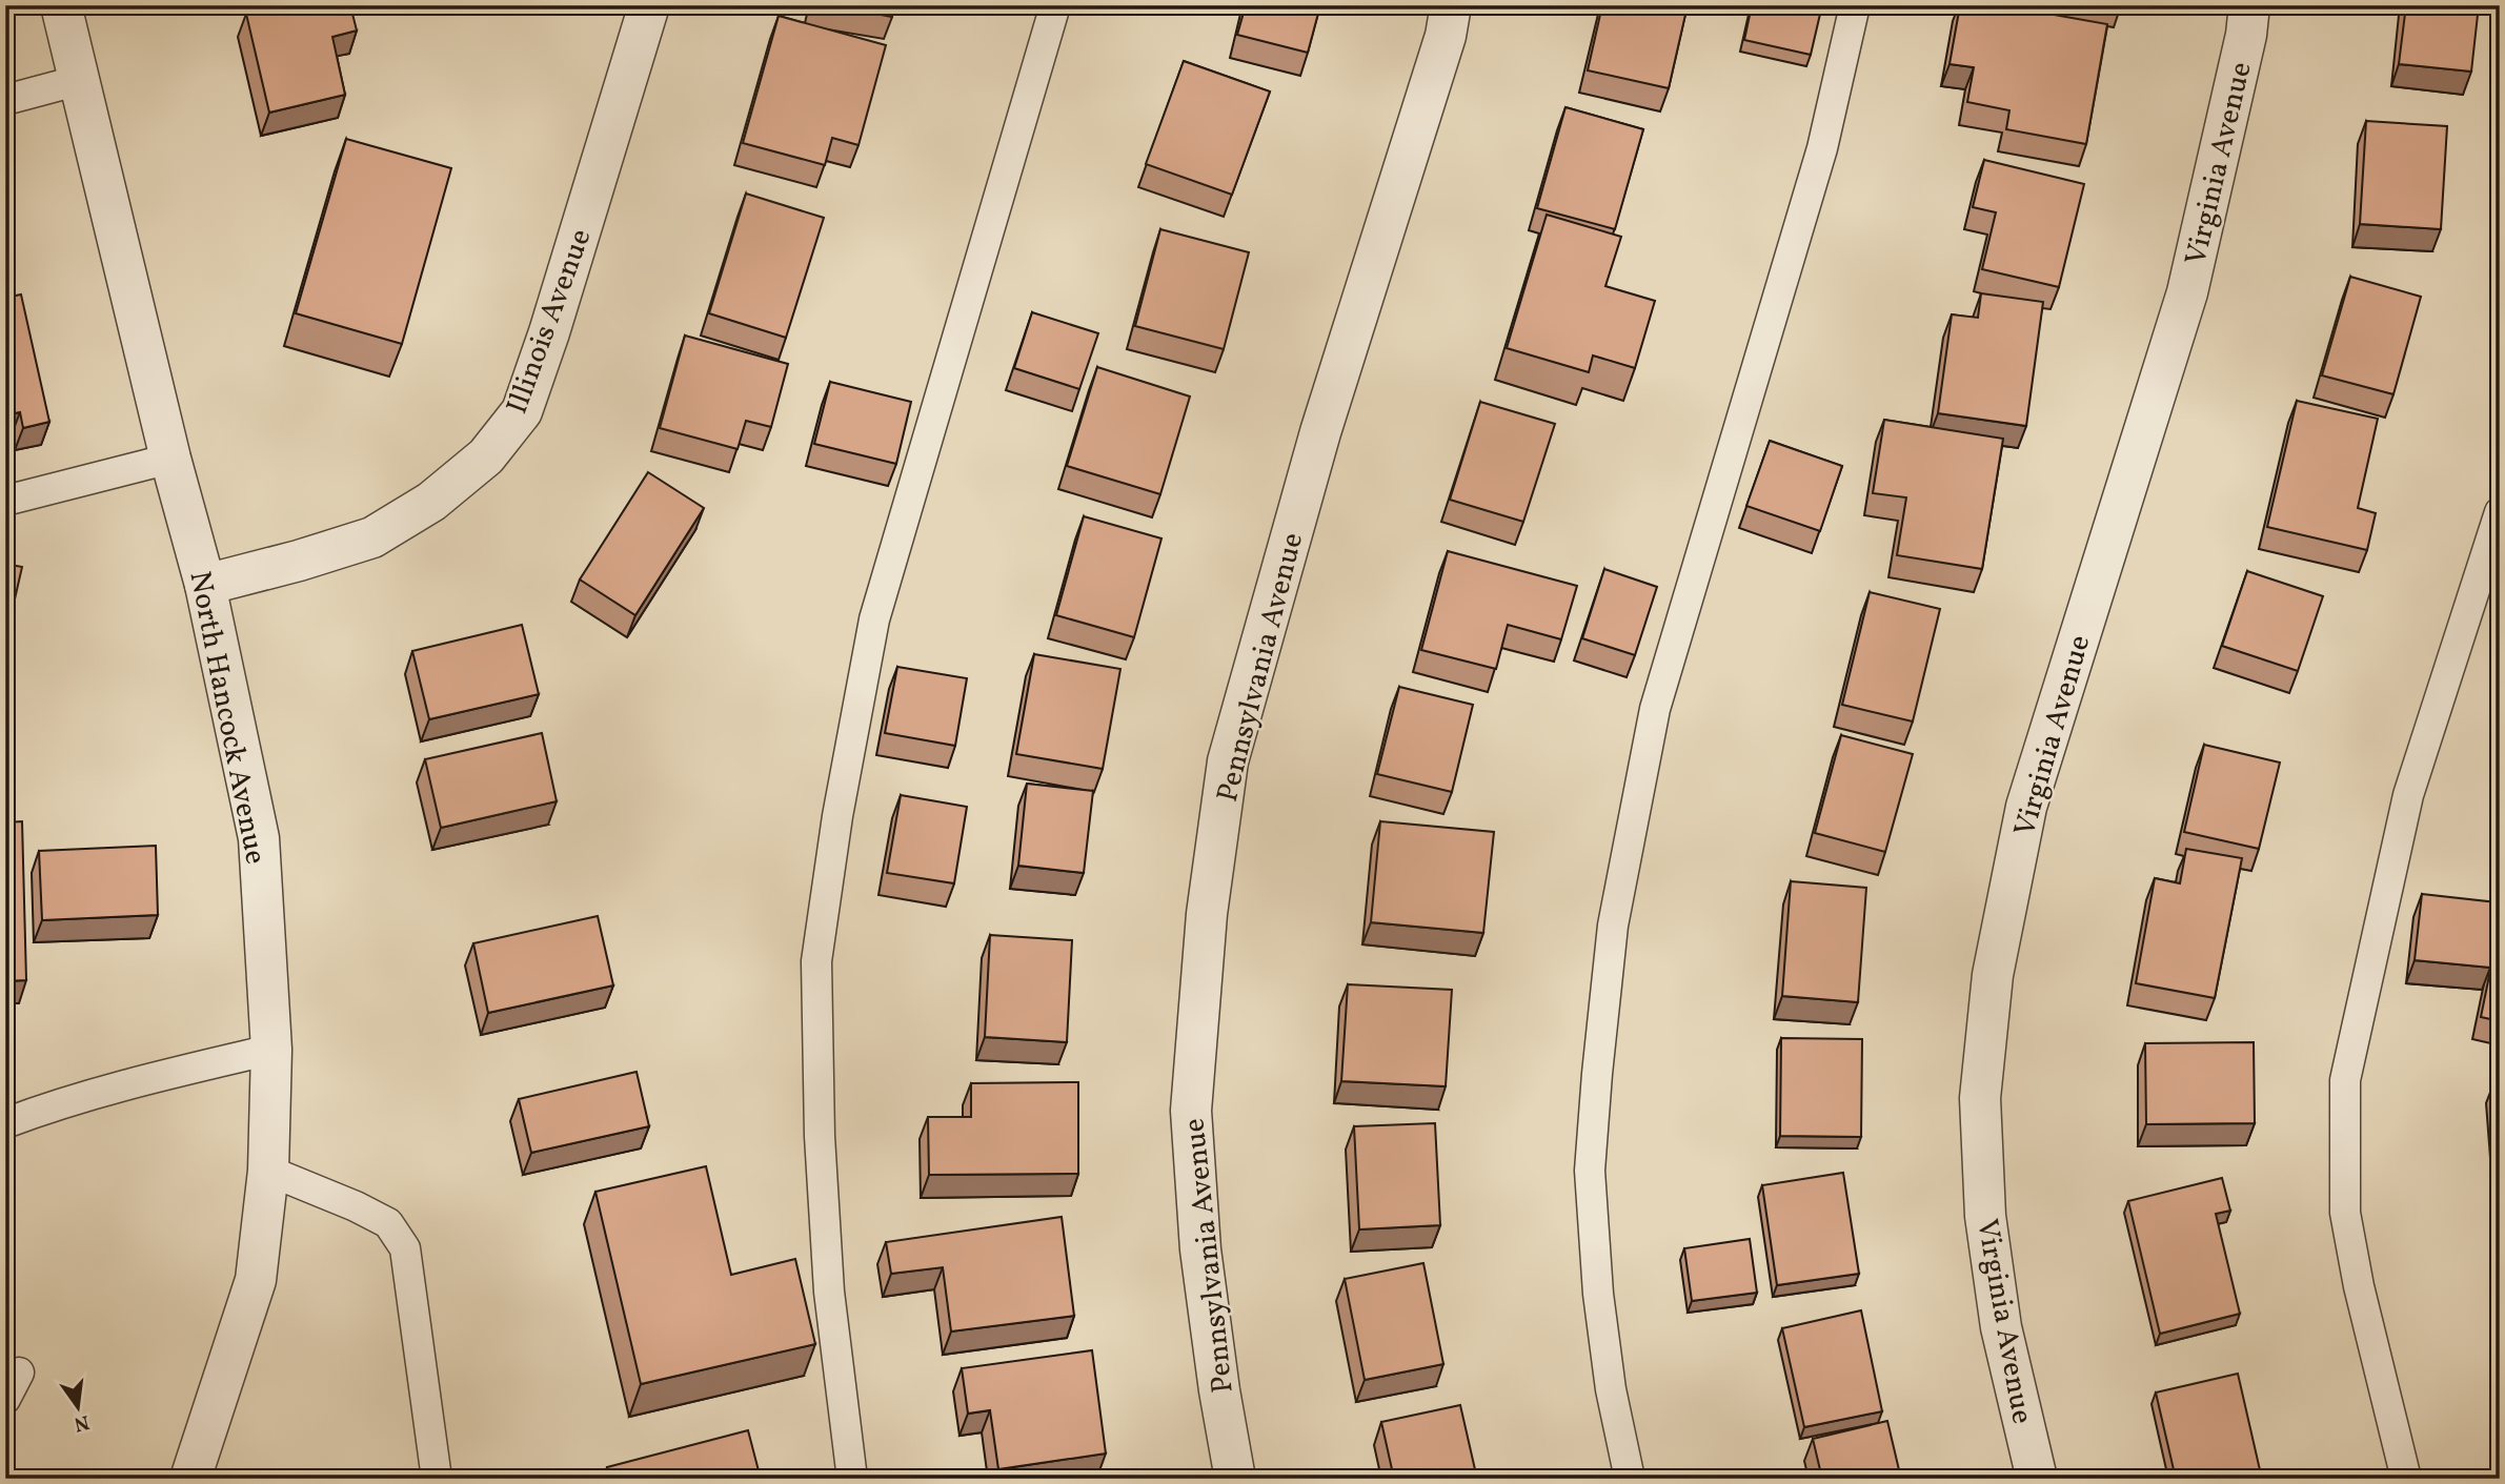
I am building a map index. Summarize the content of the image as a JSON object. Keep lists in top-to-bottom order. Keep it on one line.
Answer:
{"streets":{"street":["Virginia Avenue","Illinois Avenue","Pennsylvania Avenue","North Hancock Avenue"]},"crossings":[["Illinois Avenue","North Hancock Avenue"]],"north":"bottom"}
